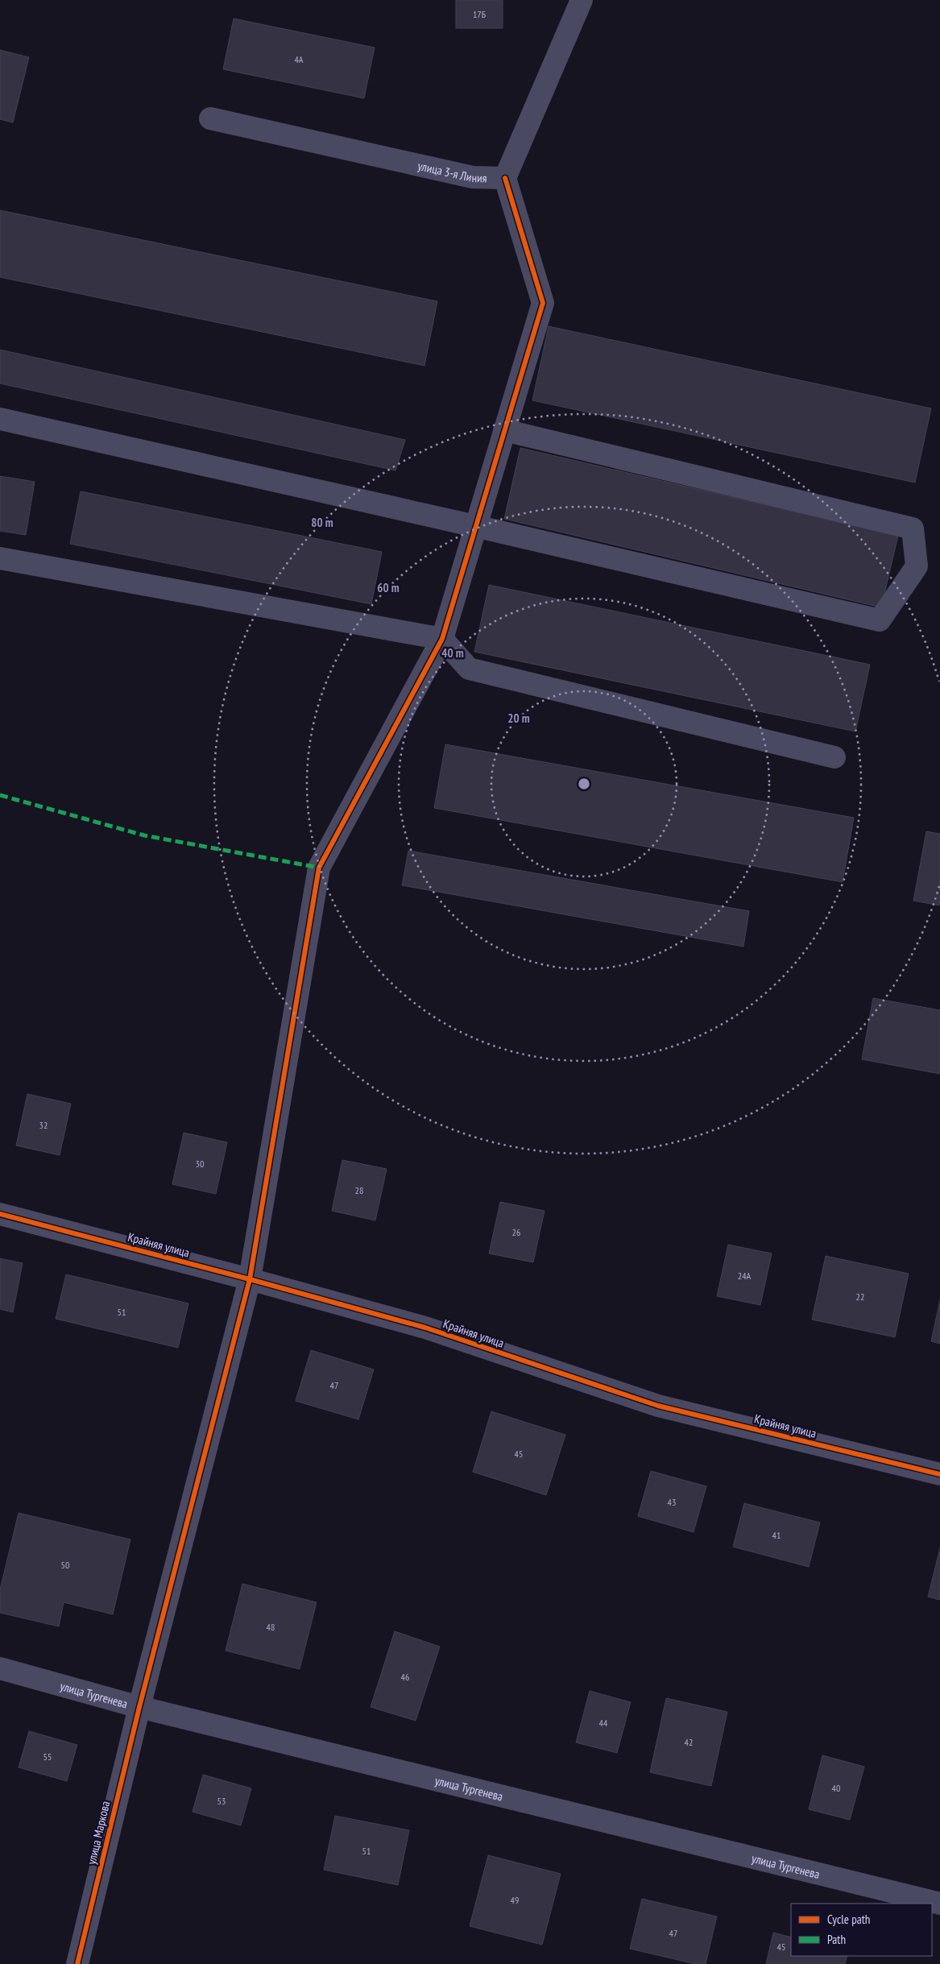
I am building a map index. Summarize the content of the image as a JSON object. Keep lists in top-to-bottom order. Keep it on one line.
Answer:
{"streets":{"street":["улица 3-я Линия","Крайняя улица","улица Тургенева","улица Маркова"]},"crossings":[["улица 3-я Линия","улица Маркова"],["Крайняя улица","улица Маркова"],["улица Тургенева","улица Маркова"]],"house_numbers":["17Б","4А","32","30","28","26","24А","22","51","47","45","43","41","50","48","46","44","42","55","40","53","51","49","47","45"],"legend":["Cycle path","Path"],"rings":["80 m","60 m","40 m","20 m"]}
